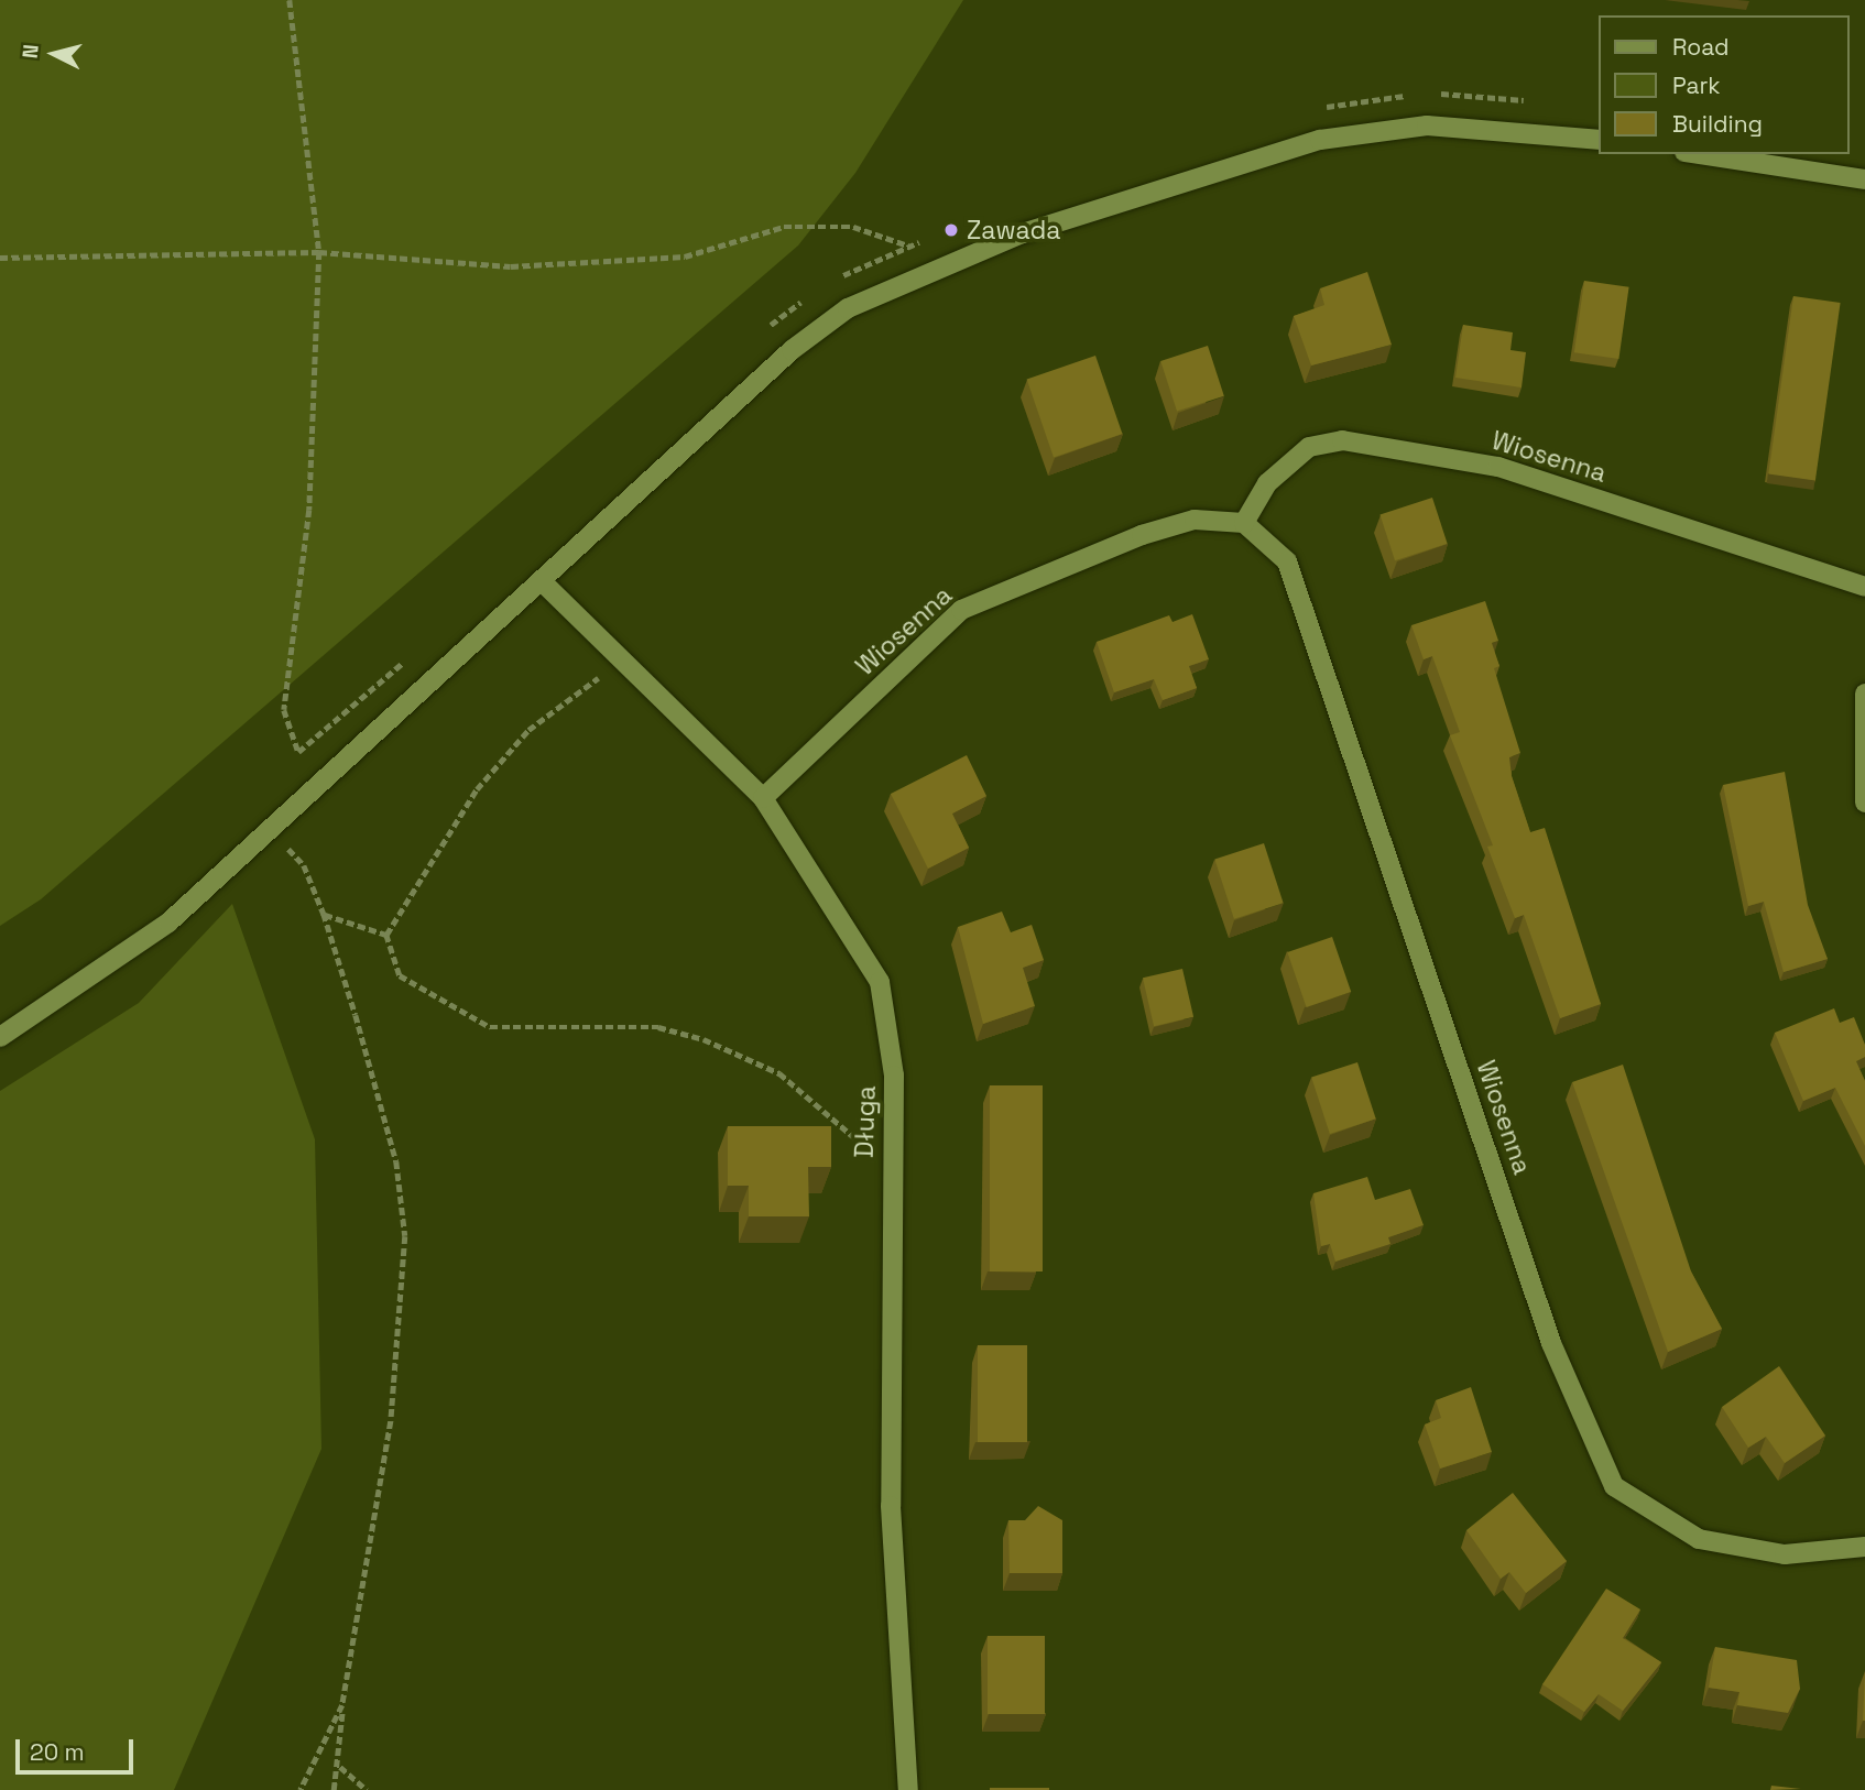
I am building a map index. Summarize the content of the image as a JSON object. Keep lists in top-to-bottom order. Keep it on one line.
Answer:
{"streets":{"street":["Wiosenna","Długa"]},"crossings":[["Wiosenna","Długa"]],"places":["Zawada"],"legend":["Road","Park","Building"],"scale_bar":"20 m","north":"left"}
